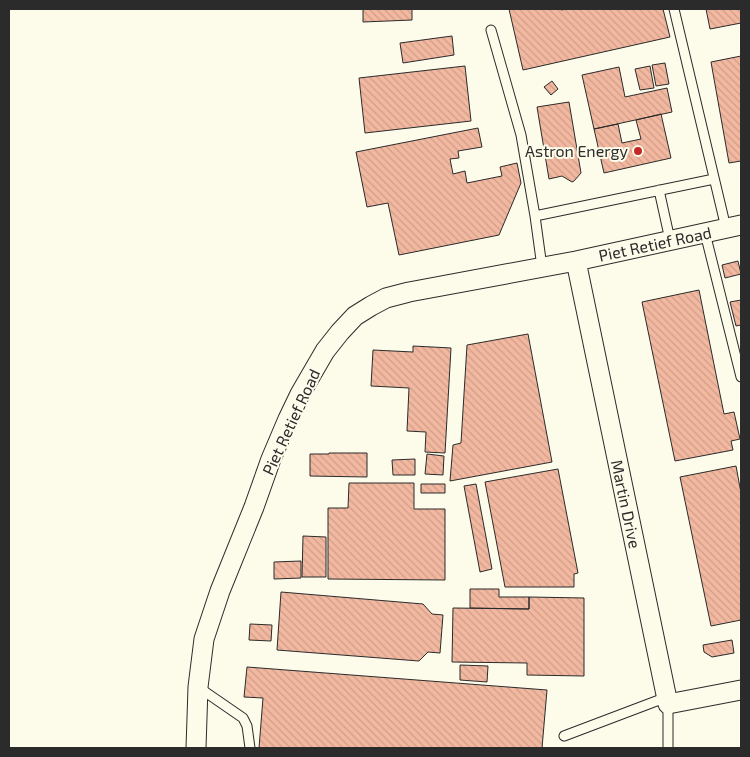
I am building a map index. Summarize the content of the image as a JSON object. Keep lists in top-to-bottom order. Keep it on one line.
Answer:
{"streets":{"street":["Piet Retief Road","Martin Drive"]},"crossings":[["Piet Retief Road","Martin Drive"]],"places":["Astron Energy"]}
